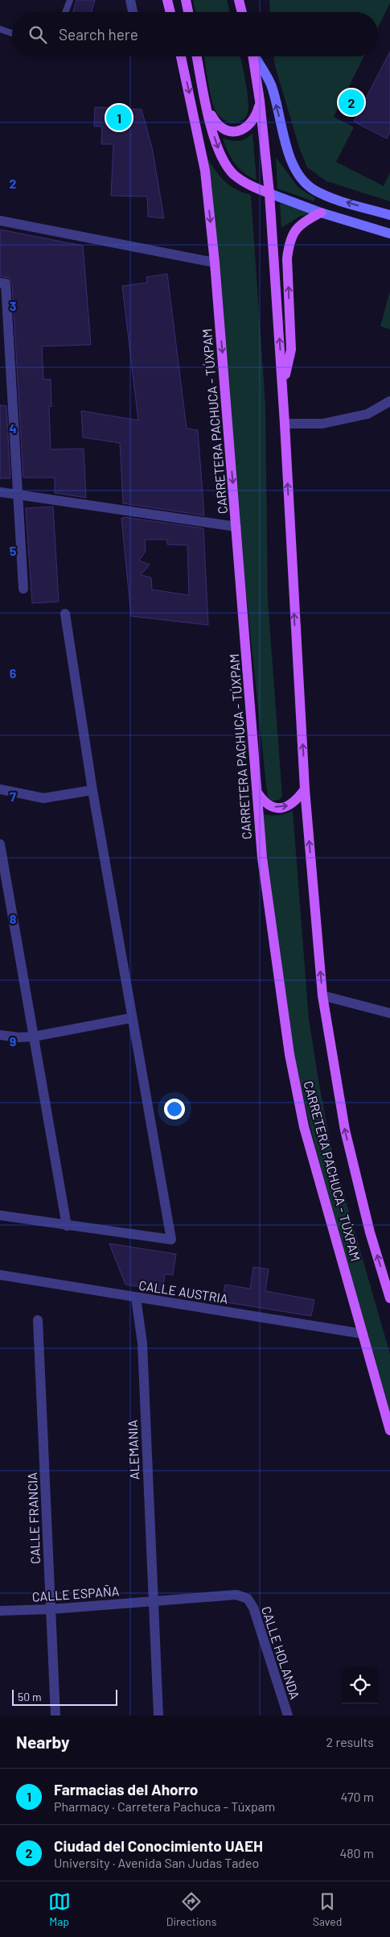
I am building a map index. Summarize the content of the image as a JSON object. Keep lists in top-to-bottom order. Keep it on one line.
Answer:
{"streets":{"main road":["CARRETERA PACHUCA - TÚXPAM"],"street":["CALLE AUSTRIA","ALEMANIA","CALLE FRANCIA","CALLE ESPAÑA","CALLE HOLANDA"]},"crossings":[["CARRETERA PACHUCA - TÚXPAM","CALLE AUSTRIA"],["CALLE AUSTRIA","ALEMANIA"],["ALEMANIA","CALLE ESPAÑA"],["ALEMANIA","CALLE HOLANDA"],["CALLE FRANCIA","CALLE ESPAÑA"],["CALLE ESPAÑA","CALLE HOLANDA"]],"scale_bar":"50 m","page":{"search":"Search here","pins":["2","1"],"scale":"50 m","heading":["Nearby","2 results"],"list":[{"mark":"1","name":"Farmacias del Ahorro","note":"Pharmacy · Carretera Pachuca - Túxpam","value":"470 m"},{"mark":"2","name":"Ciudad del Conocimiento UAEH","note":"University · Avenida San Judas Tadeo","value":"480 m"}],"nav":["Map","Directions","Saved"]},"grid":{"rows":["2","3","4","5","6","7","8","9"]}}
